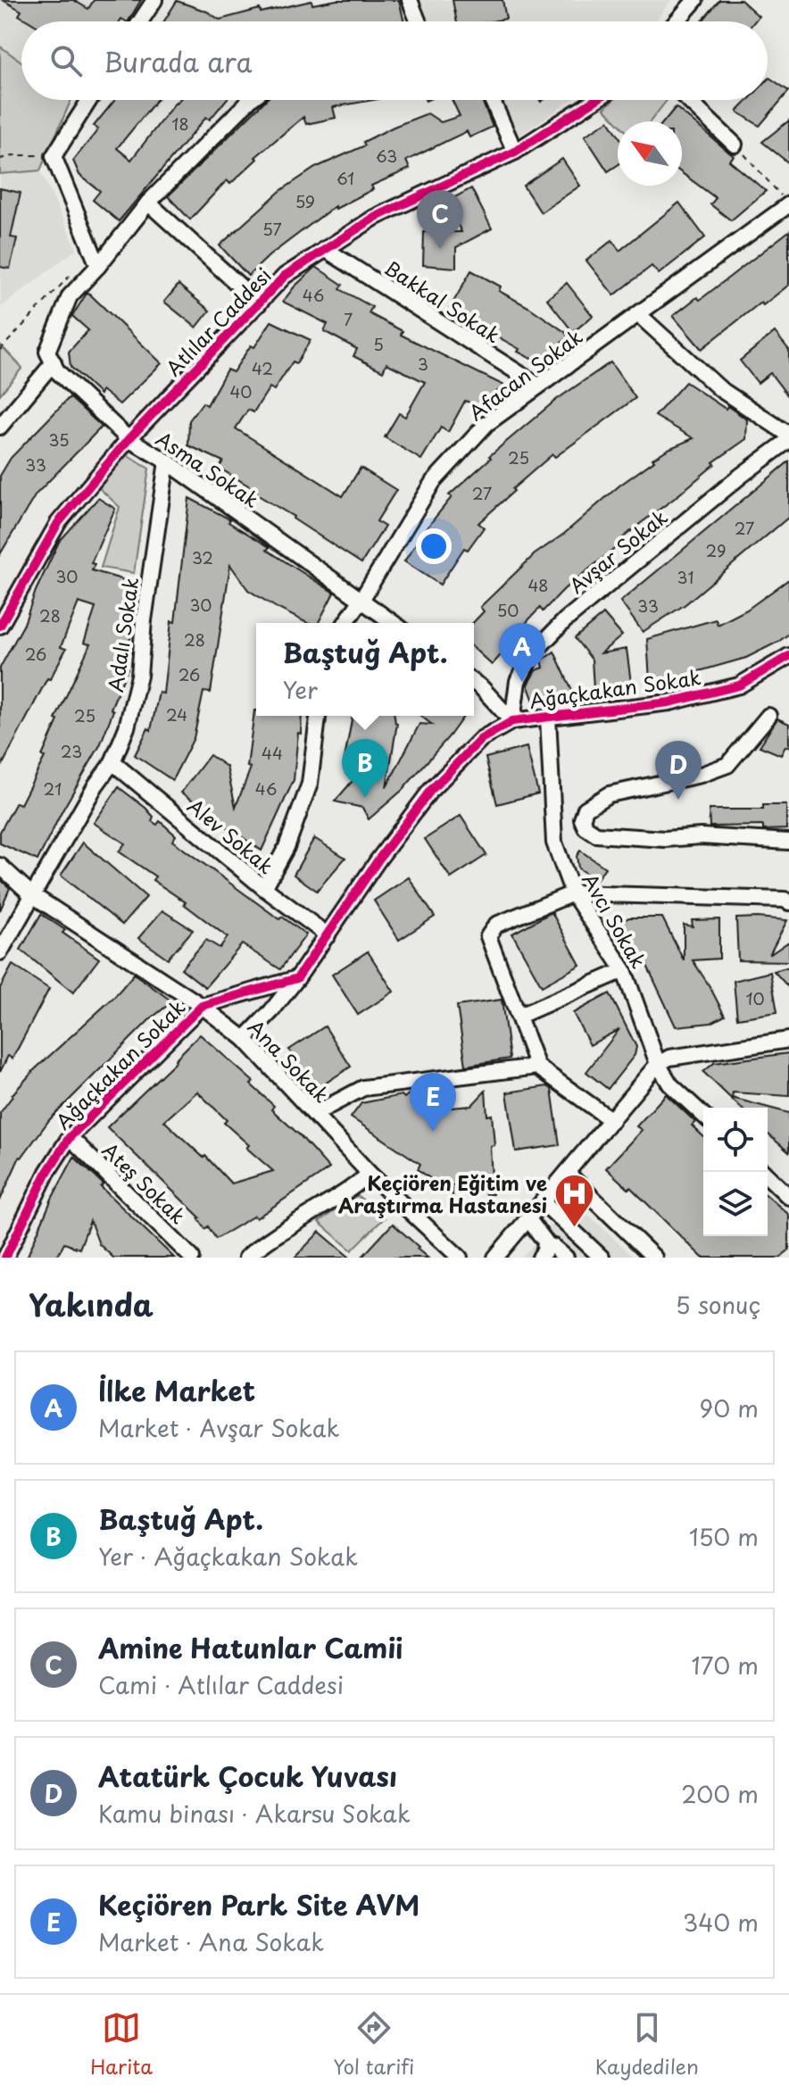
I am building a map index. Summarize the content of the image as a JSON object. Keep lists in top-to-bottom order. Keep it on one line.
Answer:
{"streets":{"street":["Bakkal Sokak","Atlılar Caddesi","Afacan Sokak","Asma Sokak","Avşar Sokak","Adalı Sokak","Ağaçkakan Sokak","Alev Sokak","Avcı Sokak","Ana Sokak","Ateş Sokak"]},"crossings":[["Bakkal Sokak","Atlılar Caddesi"],["Bakkal Sokak","Afacan Sokak"],["Atlılar Caddesi","Asma Sokak"],["Afacan Sokak","Asma Sokak"],["Asma Sokak","Adalı Sokak"],["Avşar Sokak","Ağaçkakan Sokak"],["Adalı Sokak","Alev Sokak"],["Adalı Sokak","Ana Sokak"],["Ağaçkakan Sokak","Alev Sokak"],["Ağaçkakan Sokak","Avcı Sokak"],["Ağaçkakan Sokak","Ana Sokak"],["Ağaçkakan Sokak","Ateş Sokak"]],"places":{"hospital":["Keçiören Eğitim ve Araştırma Hastanesi"]},"house_numbers":["18","63","61","59","57","46","7","5","3","42","40","35","25","33","27","27","29","32","30","31","48","30","33","50","28","28","26","26","24","25","23","44","21","46","10"],"north":"top left","page":{"search":"Burada ara","pins":["C","A","B","D","E"],"popup":["Baştuğ Apt.","Yer"],"heading":["Yakında","5 sonuç"],"list":[{"mark":"A","name":"İlke Market","note":"Market · Avşar Sokak","value":"90 m"},{"mark":"B","name":"Baştuğ Apt.","note":"Yer · Ağaçkakan Sokak","value":"150 m"},{"mark":"C","name":"Amine Hatunlar Camii","note":"Cami · Atlılar Caddesi","value":"170 m"},{"mark":"D","name":"Atatürk Çocuk Yuvası","note":"Kamu binası · Akarsu Sokak","value":"200 m"},{"mark":"E","name":"Keçiören Park Site AVM","note":"Market · Ana Sokak","value":"340 m"}],"nav":["Harita","Yol tarifi","Kaydedilen"]}}
